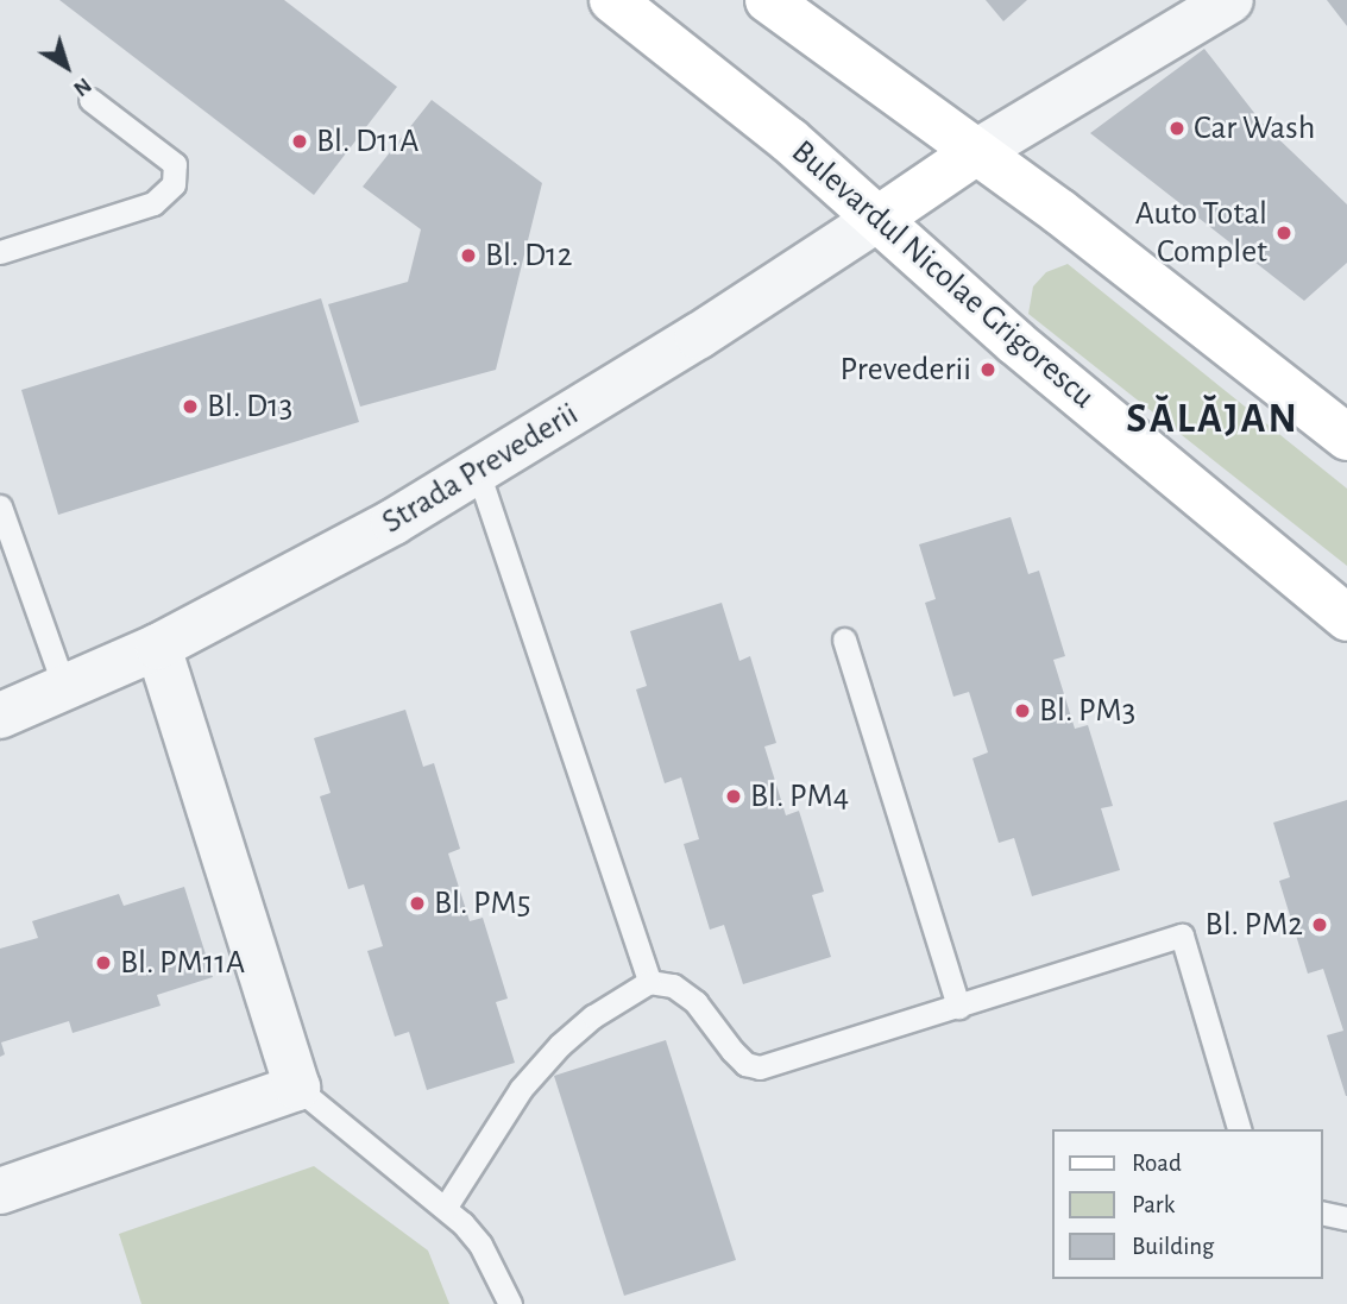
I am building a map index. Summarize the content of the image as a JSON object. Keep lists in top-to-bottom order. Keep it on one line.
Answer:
{"streets":{"main road":["Bulevardul Nicolae Grigorescu"],"street":["Strada Prevederii"]},"crossings":[["Bulevardul Nicolae Grigorescu","Strada Prevederii"]],"districts":["SĂLĂJAN"],"places":["Car Wash","Bl. D11A","Auto Total Complet","Bl. D12","Prevederii","Bl. D13","Bl. PM3","Bl. PM4","Bl. PM5","Bl. PM2","Bl. PM11A"],"legend":["Road","Park","Building"],"north":"bottom right"}
